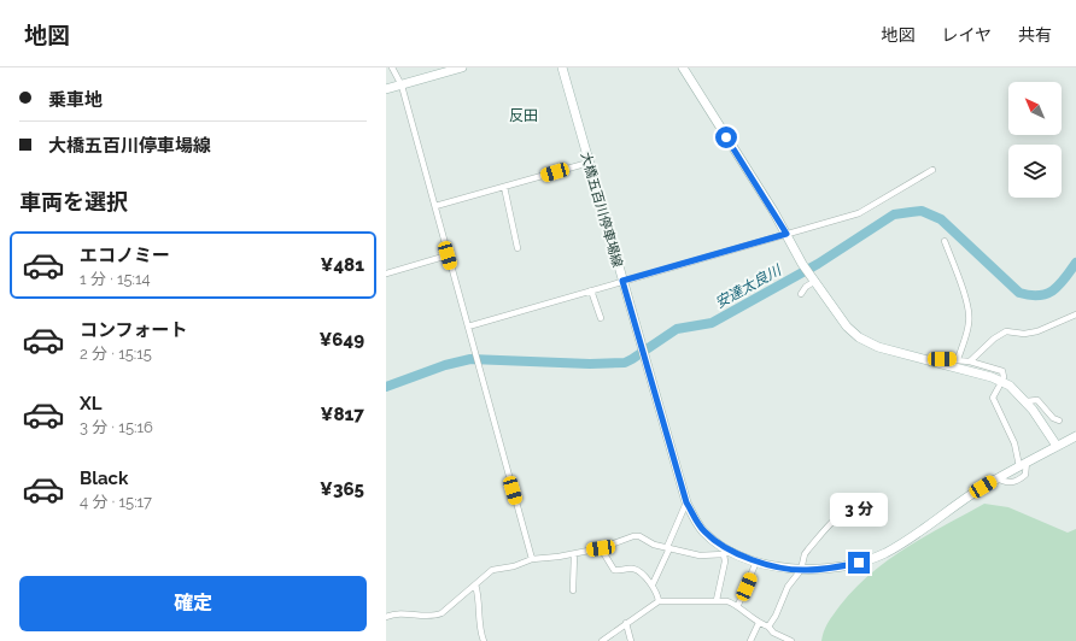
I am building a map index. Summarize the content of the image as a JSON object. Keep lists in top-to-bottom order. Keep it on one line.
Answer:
{"streets":{"main road":["大橋五百川停車場線"]},"districts":["反田"],"water":["安達太良川"],"north":"top left","page":{"header":"地図","nav":["地図","レイヤ","共有"],"banner":["乗車地","大橋五百川停車場線"],"heading":"車両を選択","list":[{"name":"エコノミー","note":"1 分 · 15:14","value":"¥481"},{"name":"コンフォート","note":"2 分 · 15:15","value":"¥649"},{"name":"XL","note":"3 分 · 15:16","value":"¥817"},{"name":"Black","note":"4 分 · 15:17","value":"¥365"}],"bubble":"3 分","buttons":"確定"}}
